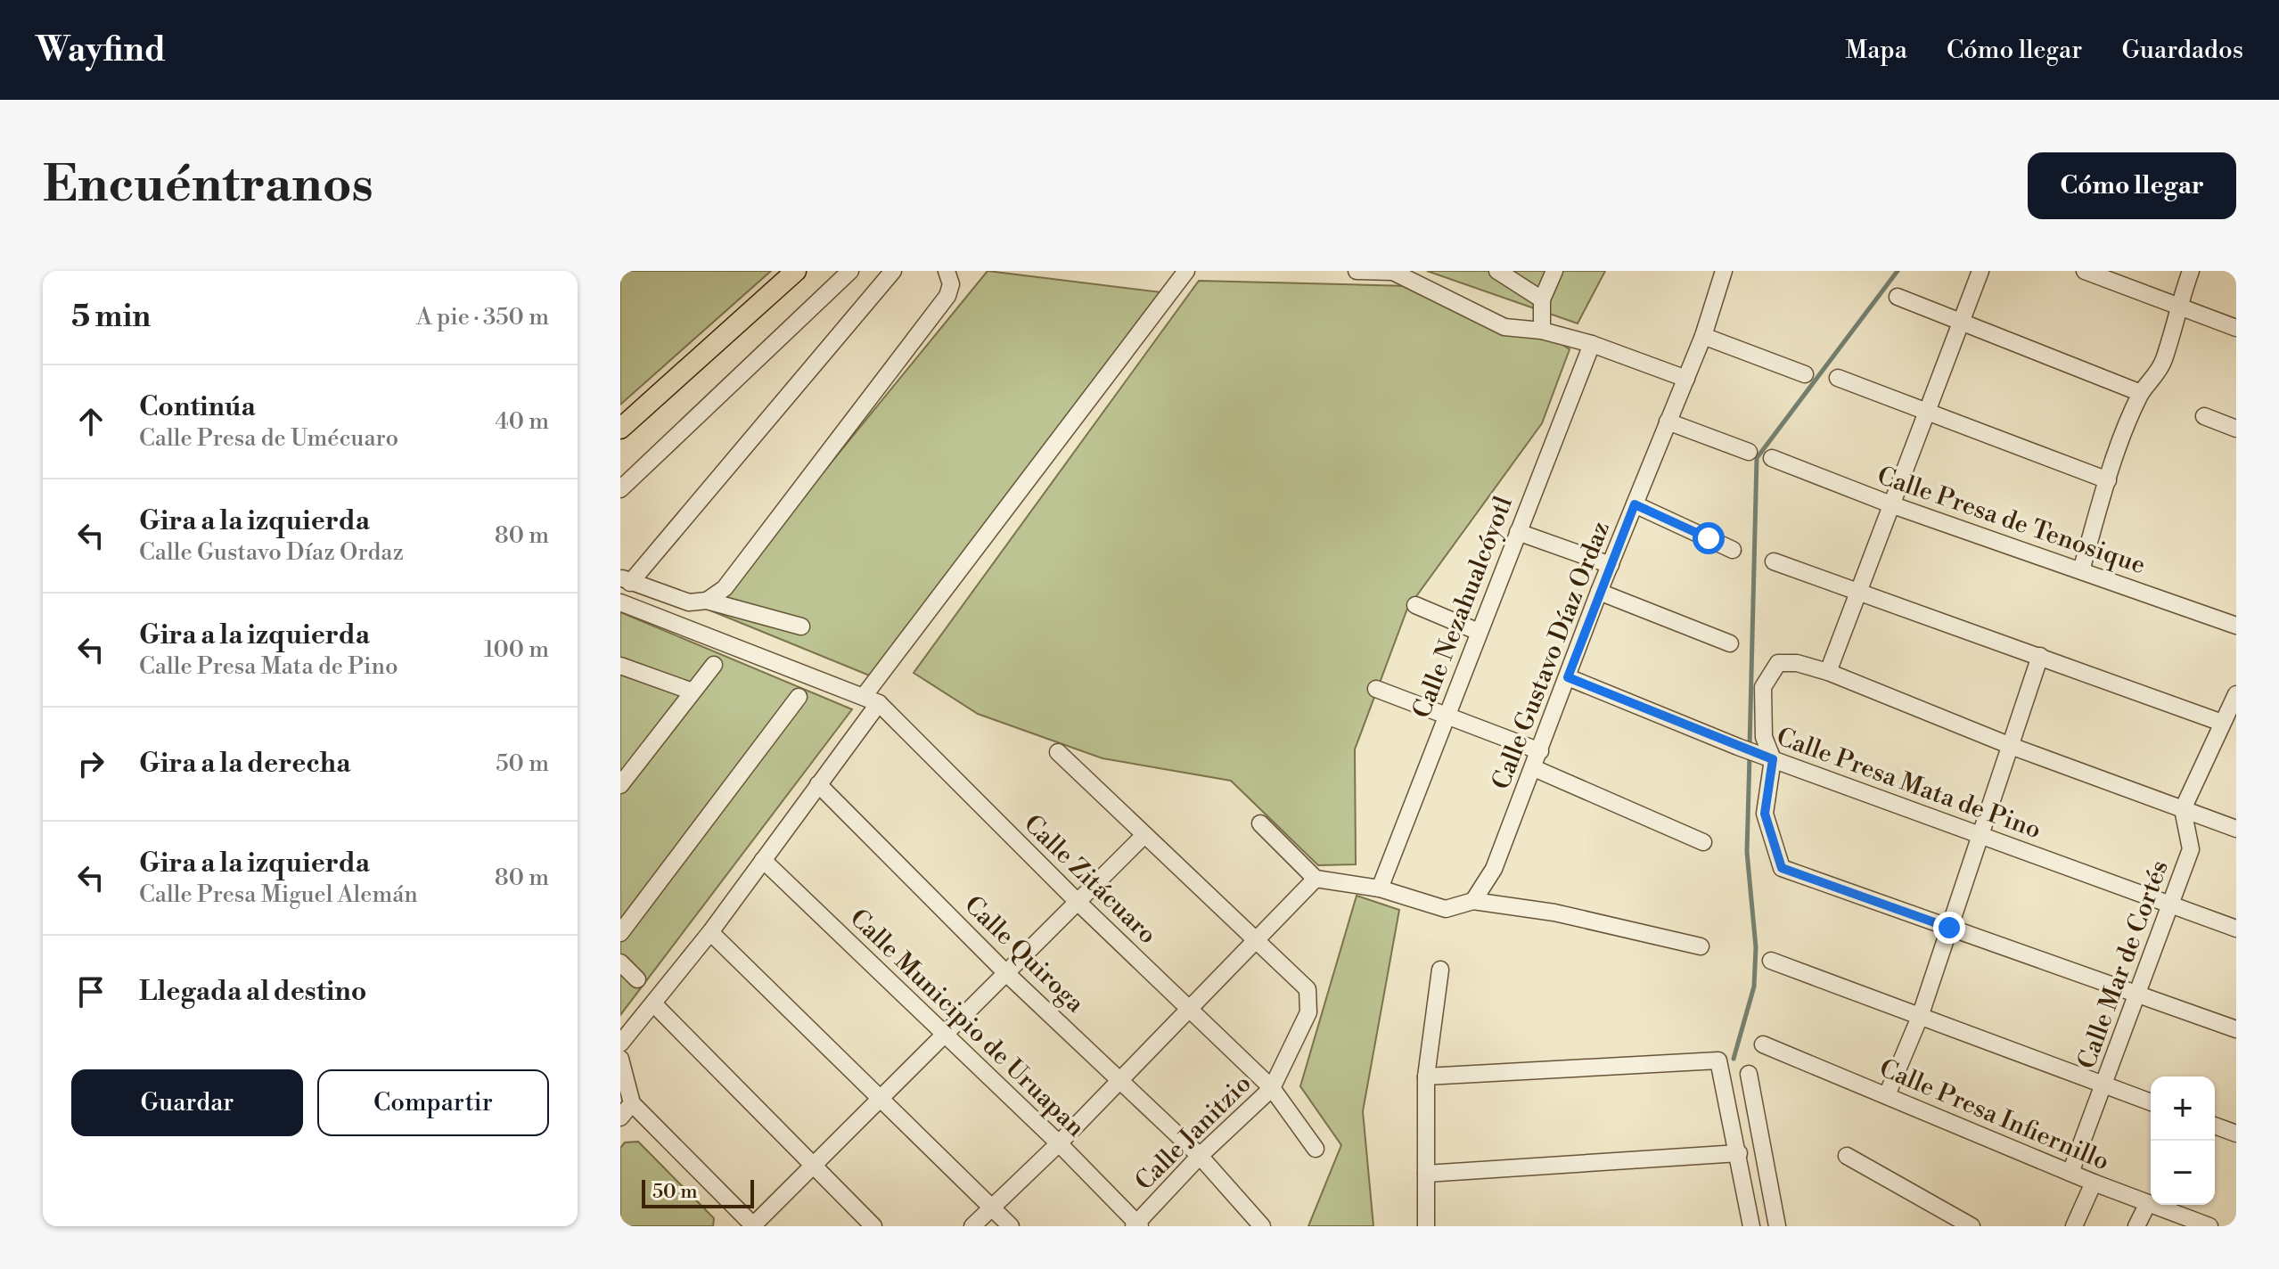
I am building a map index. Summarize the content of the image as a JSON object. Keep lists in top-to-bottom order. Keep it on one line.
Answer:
{"streets":{"street":["Calle Presa de Tenosique","Calle Nezahualcóyotl","Calle Gustavo Díaz Ordaz","Calle Presa Mata de Pino","Calle Zitácuaro","Calle Quiroga","Calle Mar de Cortés","Calle Municipio de Uruapan","Calle Presa Infiernillo","Calle Janitzio"]},"crossings":[["Calle Gustavo Díaz Ordaz","Calle Presa Mata de Pino"],["Calle Presa Mata de Pino","Calle Mar de Cortés"],["Calle Zitácuaro","Calle Janitzio"],["Calle Quiroga","Calle Janitzio"],["Calle Mar de Cortés","Calle Presa Infiernillo"],["Calle Municipio de Uruapan","Calle Janitzio"]],"scale_bar":"50 m","page":{"header":"Wayfind","nav":["Mapa","Cómo llegar","Guardados"],"buttons":["Cómo llegar",["Guardar","Compartir"]],"title":"Encuéntranos","heading":["5 min","A pie · 350 m"],"list":[["Continúa","Calle Presa de Umécuaro","40 m"],["Gira a la izquierda","Calle Gustavo Díaz Ordaz","80 m"],["Gira a la izquierda","Calle Presa Mata de Pino","100 m"],["Gira a la derecha","50 m"],["Gira a la izquierda","Calle Presa Miguel Alemán","80 m"],"Llegada al destino"],"map_buttons":["+","−"],"scale":"50 m"}}
